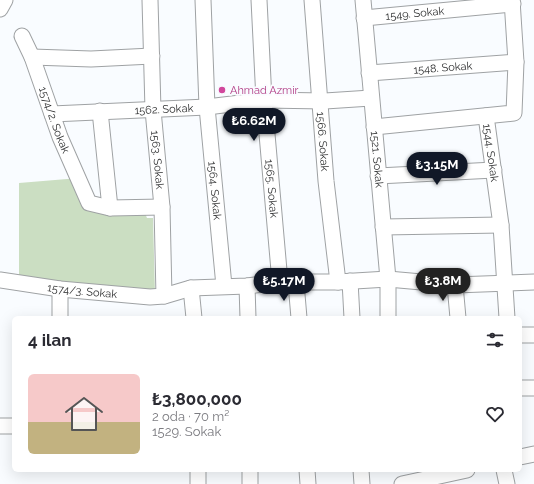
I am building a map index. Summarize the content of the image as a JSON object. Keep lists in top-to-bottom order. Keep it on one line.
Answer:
{"streets":{"street":["1549. Sokak","1548. Sokak","1562. Sokak","1574/2. Sokak","1566. Sokak","1544. Sokak","1521. Sokak","1563. Sokak","1565. Sokak","1564. Sokak","1574/3. Sokak"]},"crossings":[["1549. Sokak","1544. Sokak"],["1549. Sokak","1521. Sokak"],["1548. Sokak","1544. Sokak"],["1548. Sokak","1521. Sokak"],["1562. Sokak","1574/2. Sokak"],["1562. Sokak","1566. Sokak"],["1562. Sokak","1521. Sokak"],["1562. Sokak","1563. Sokak"],["1562. Sokak","1565. Sokak"],["1562. Sokak","1564. Sokak"],["1566. Sokak","1574/3. Sokak"],["1544. Sokak","1574/3. Sokak"],["1521. Sokak","1574/3. Sokak"],["1563. Sokak","1574/3. Sokak"],["1565. Sokak","1574/3. Sokak"],["1564. Sokak","1574/3. Sokak"]],"places":["Ahmad Azmir"],"page":{"price":["₺6.62M","₺3.15M","₺5.17M","₺3.8M"],"heading":"4 ilan","list":[{"name":"₺3,800,000","note":"2 oda · 70 m² · 1529. Sokak"}]}}
